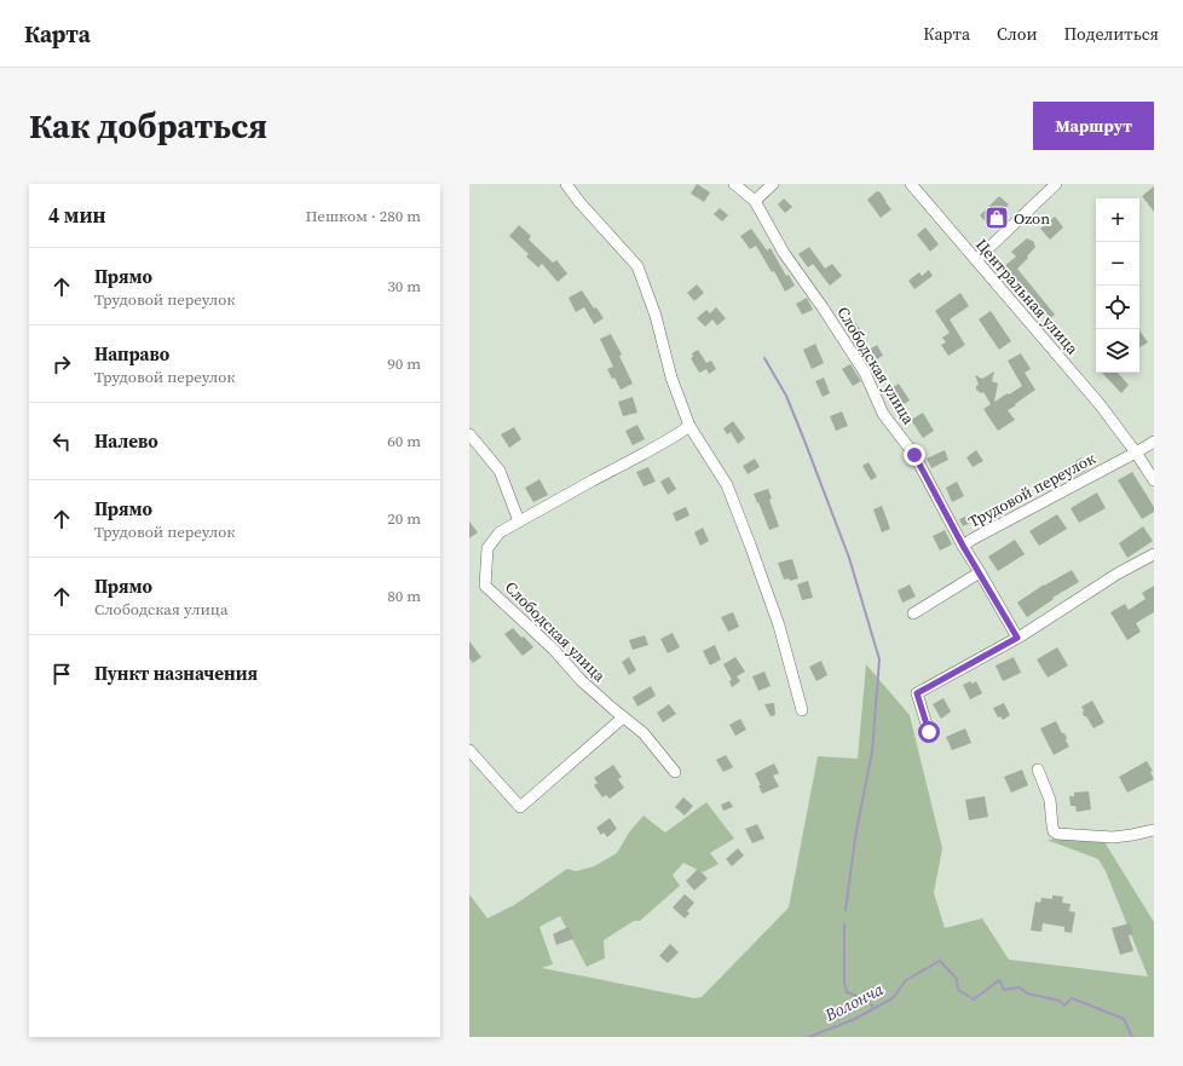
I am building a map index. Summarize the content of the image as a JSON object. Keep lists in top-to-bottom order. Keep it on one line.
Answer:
{"streets":{"street":["Центральная улица","Слободская улица","Трудовой переулок"]},"crossings":[["Центральная улица","Трудовой переулок"],["Слободская улица","Трудовой переулок"]],"water":["Волонча"],"places":{"shop":["Ozon"]},"page":{"header":"Карта","nav":["Карта","Слои","Поделиться"],"buttons":"Маршрут","title":"Как добраться","heading":["4 мин","Пешком · 280 m"],"map_buttons":["+","−"],"list":[["Прямо","Трудовой переулок","30 m"],["Направо","Трудовой переулок","90 m"],["Налево","60 m"],["Прямо","Трудовой переулок","20 m"],["Прямо","Слободская улица","80 m"],"Пункт назначения"]}}
